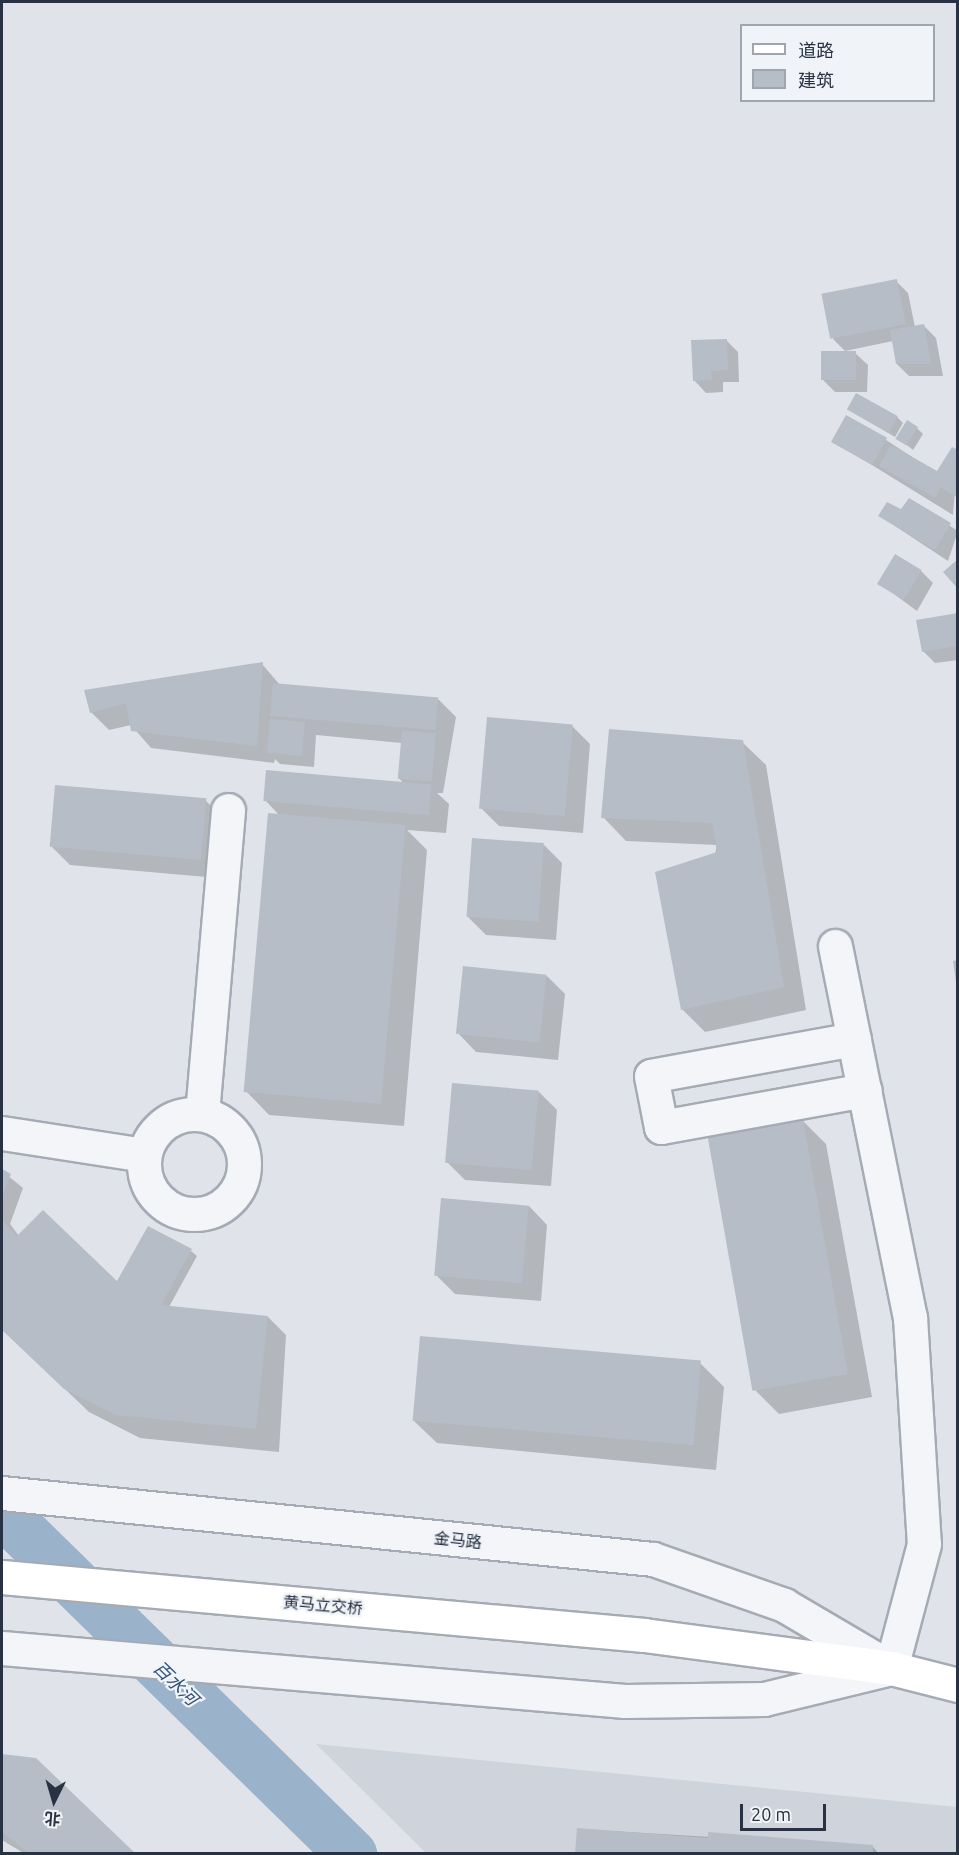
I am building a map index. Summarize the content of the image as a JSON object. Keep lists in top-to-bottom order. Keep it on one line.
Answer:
{"streets":{"main road":["金马路","黄马立交桥"]},"crossings":[["金马路","黄马立交桥"]],"water":["百水河"],"legend":["道路","建筑"],"scale_bar":"20 m","north":"bottom"}
